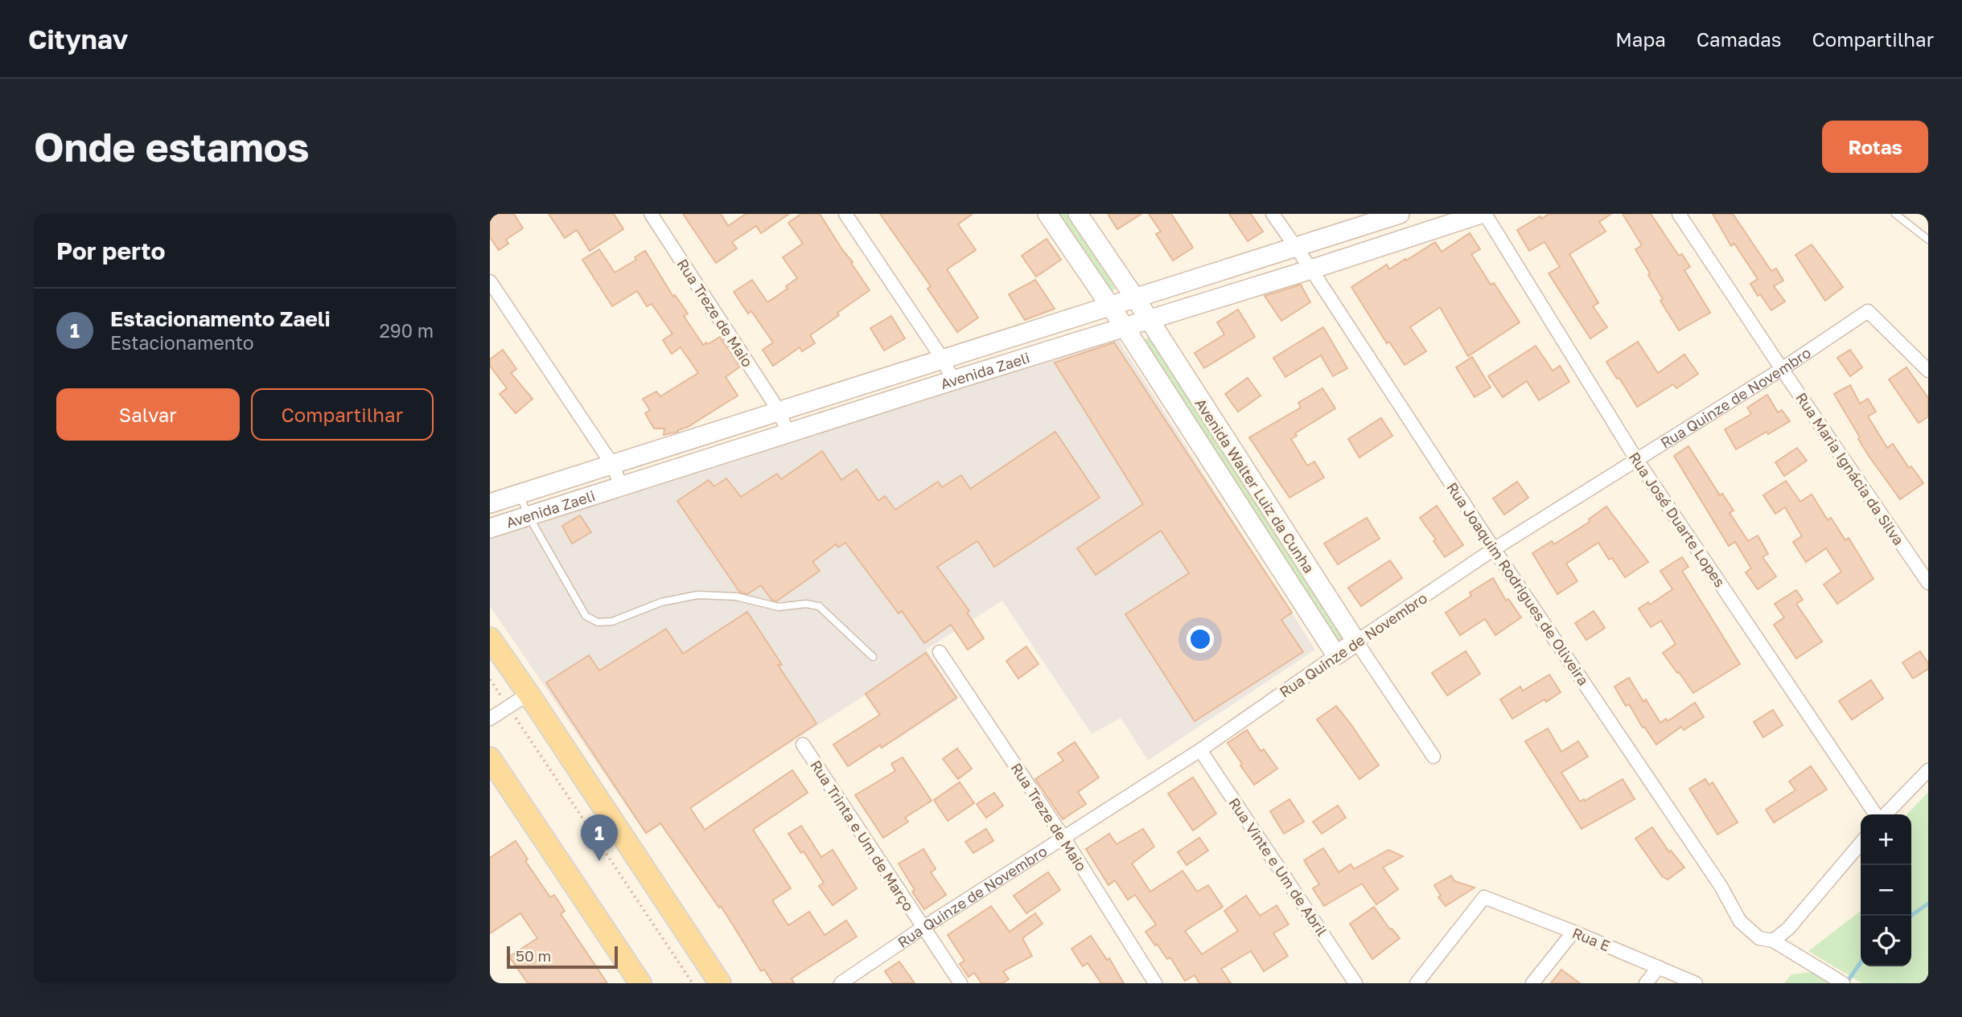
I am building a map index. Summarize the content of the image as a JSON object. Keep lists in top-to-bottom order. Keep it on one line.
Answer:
{"streets":{"street":["Rua Treze de Maio","Avenida Zaeli","Rua Quinze de Novembro","Rua Maria Ignácia da Silva","Avenida Walter Luiz da Cunha","Rua José Duarte Lopes","Rua Joaquim Rodrigues de Oliveira","Rua Trinta e Um de Março","Rua Vinte e Um de Abril","Rua E"]},"crossings":[["Rua Treze de Maio","Avenida Zaeli"],["Rua Treze de Maio","Rua Quinze de Novembro"],["Avenida Zaeli","Avenida Walter Luiz da Cunha"],["Avenida Zaeli","Rua Joaquim Rodrigues de Oliveira"],["Rua Quinze de Novembro","Rua Maria Ignácia da Silva"],["Rua Quinze de Novembro","Avenida Walter Luiz da Cunha"],["Rua Quinze de Novembro","Rua José Duarte Lopes"],["Rua Quinze de Novembro","Rua Joaquim Rodrigues de Oliveira"],["Rua Quinze de Novembro","Rua Trinta e Um de Março"],["Rua Quinze de Novembro","Rua Vinte e Um de Abril"]],"scale_bar":"50 m","page":{"header":"Citynav","nav":["Mapa","Camadas","Compartilhar"],"buttons":["Rotas",["Salvar","Compartilhar"]],"title":"Onde estamos","heading":"Por perto","list":[{"mark":"1","name":"Estacionamento Zaeli","note":"Estacionamento","value":"290 m"}],"map_buttons":["+","−"],"pins":"1","scale":"50 m"}}
